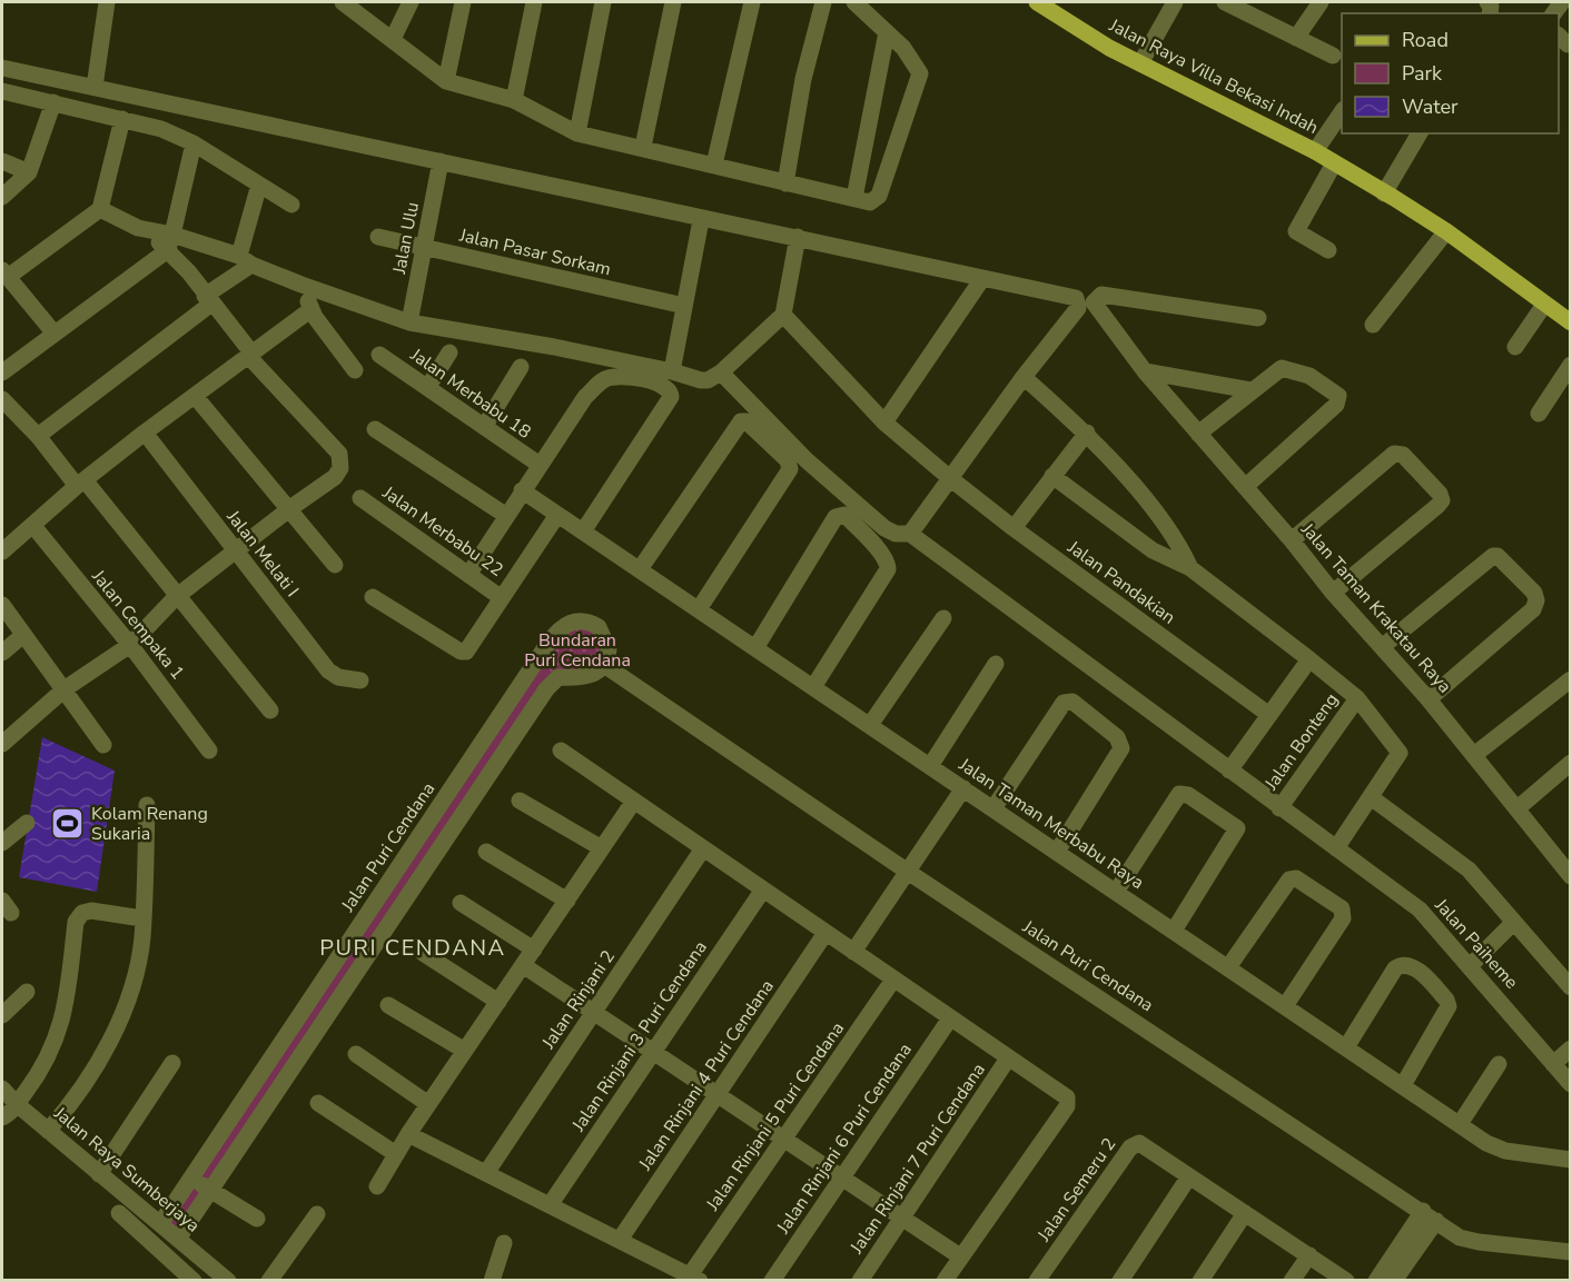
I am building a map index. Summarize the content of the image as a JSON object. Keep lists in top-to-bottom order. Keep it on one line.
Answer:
{"streets":{"main road":["Jalan Raya Villa Bekasi Indah"],"street":["Jalan Ulu","Jalan Pasar Sorkam","Jalan Merbabu 18","Jalan Merbabu 22","Jalan Melati I","Jalan Pandakian","Jalan Taman Krakatau Raya","Jalan Cempaka 1","Jalan Bonteng","Jalan Taman Merbabu Raya","Jalan Puri Cendana","Jalan Paiheme","Jalan Rinjani 2","Jalan Rinjani 3 Puri Cendana","Jalan Rinjani 4 Puri Cendana","Jalan Rinjani 5 Puri Cendana","Jalan Rinjani 6 Puri Cendana","Jalan Rinjani 7 Puri Cendana","Jalan Raya Sumberjaya","Jalan Semeru 2"]},"crossings":[["Jalan Ulu","Jalan Pasar Sorkam"],["Jalan Bonteng","Jalan Paiheme"],["Jalan Puri Cendana","Jalan Raya Sumberjaya"]],"districts":["PURI CENDANA"],"parks":["Bundaran Puri Cendana"],"places":{"sports":["Kolam Renang Sukaria"]},"legend":["Road","Park","Water"]}
